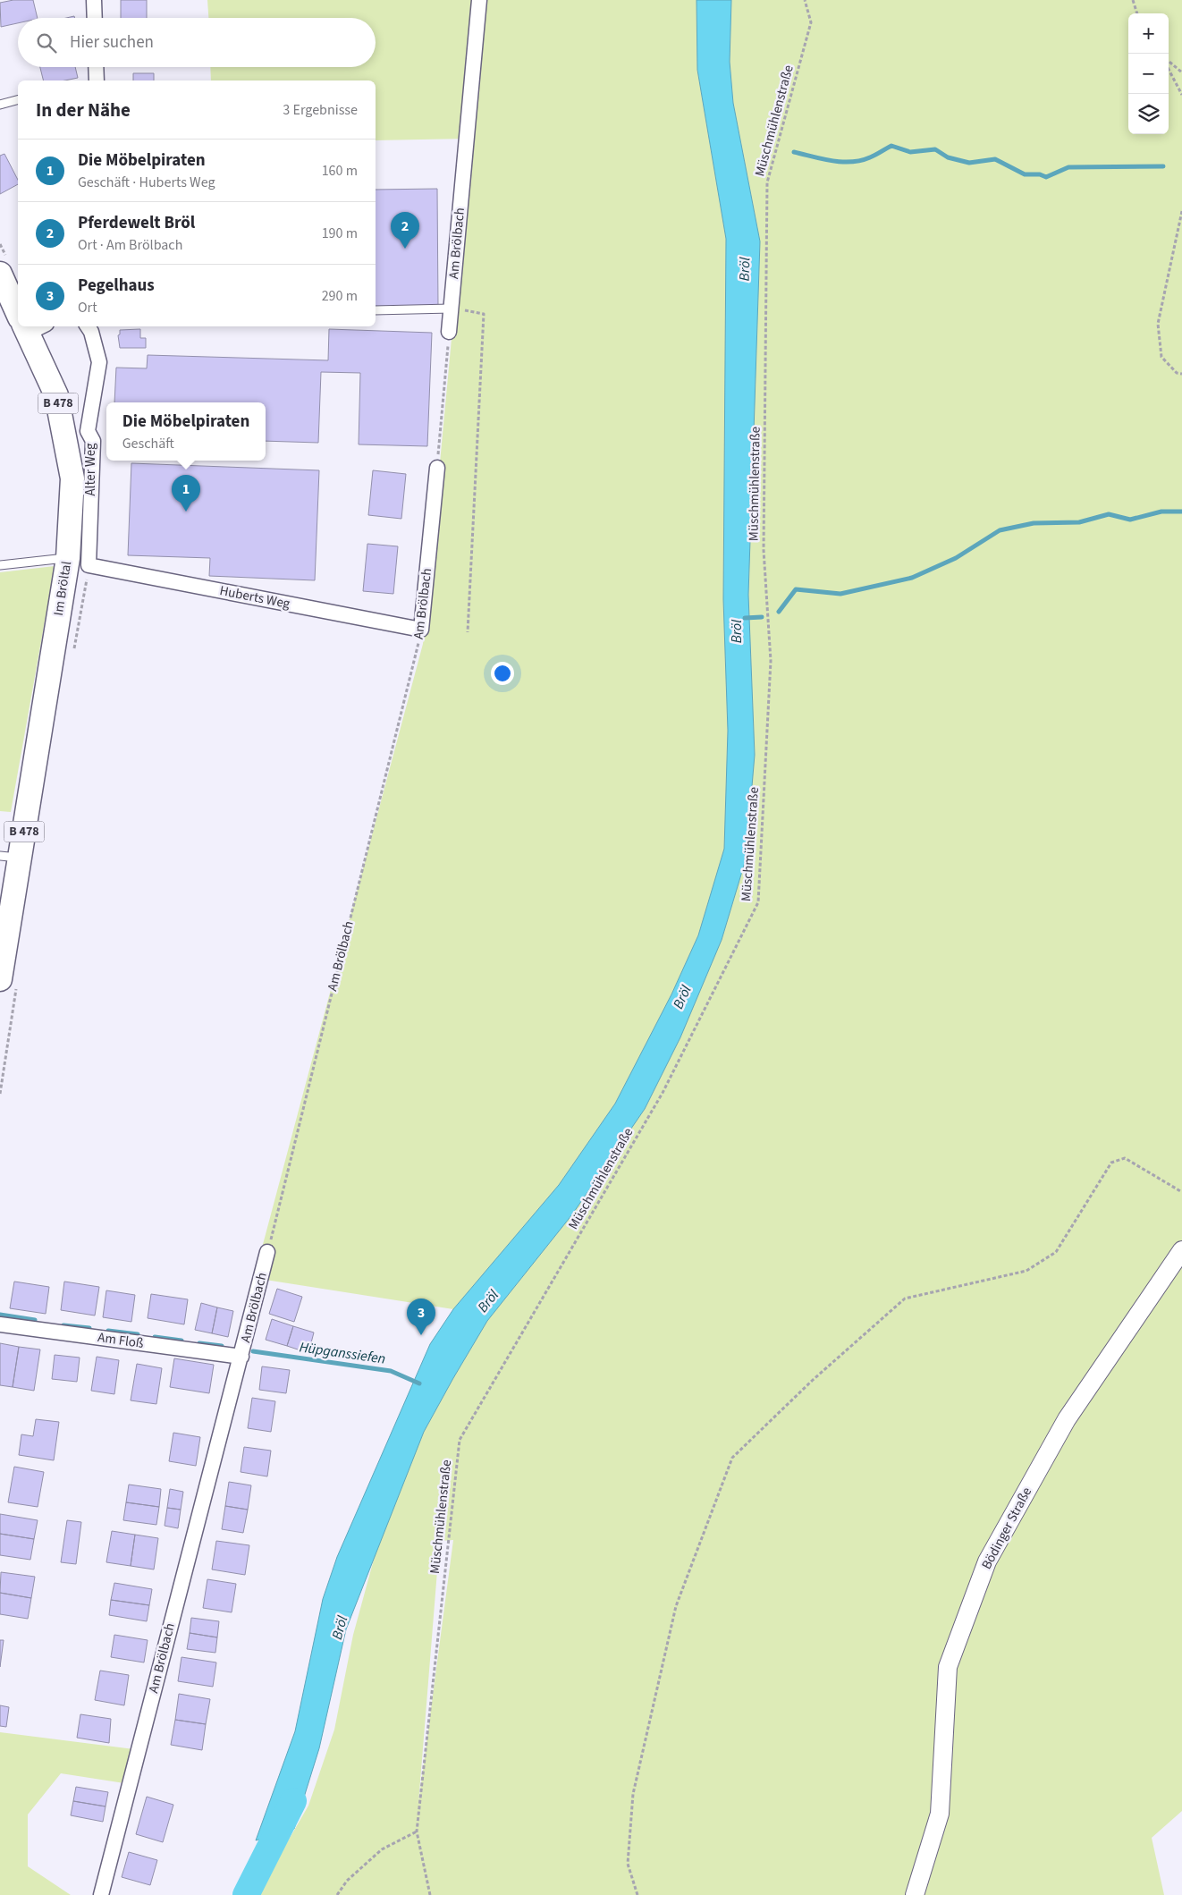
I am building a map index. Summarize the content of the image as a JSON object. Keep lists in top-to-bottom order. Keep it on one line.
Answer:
{"streets":{"main road":["B 478","Im Bröltal"],"street":["Am Brölbach","Alter Weg","Huberts Weg","Am Floß","Bödinger Straße"],"path":["Müschmühlenstraße"]},"crossings":[["Am Brölbach","Huberts Weg"],["Am Brölbach","Am Floß"],["Alter Weg","Im Bröltal"],["Alter Weg","Huberts Weg"],["Im Bröltal","Huberts Weg"]],"water":["Bröl","Hüpganssiefen"],"page":{"map_buttons":["+","−"],"search":"Hier suchen","heading":["In der Nähe","3 Ergebnisse"],"list":[{"mark":"1","name":"Die Möbelpiraten","note":"Geschäft · Huberts Weg","value":"160 m"},{"mark":"2","name":"Pferdewelt Bröl","note":"Ort · Am Brölbach","value":"190 m"},{"mark":"3","name":"Pegelhaus","note":"Ort","value":"290 m"}],"pins":["2","1","3"],"popup":["Die Möbelpiraten","Geschäft"]}}
